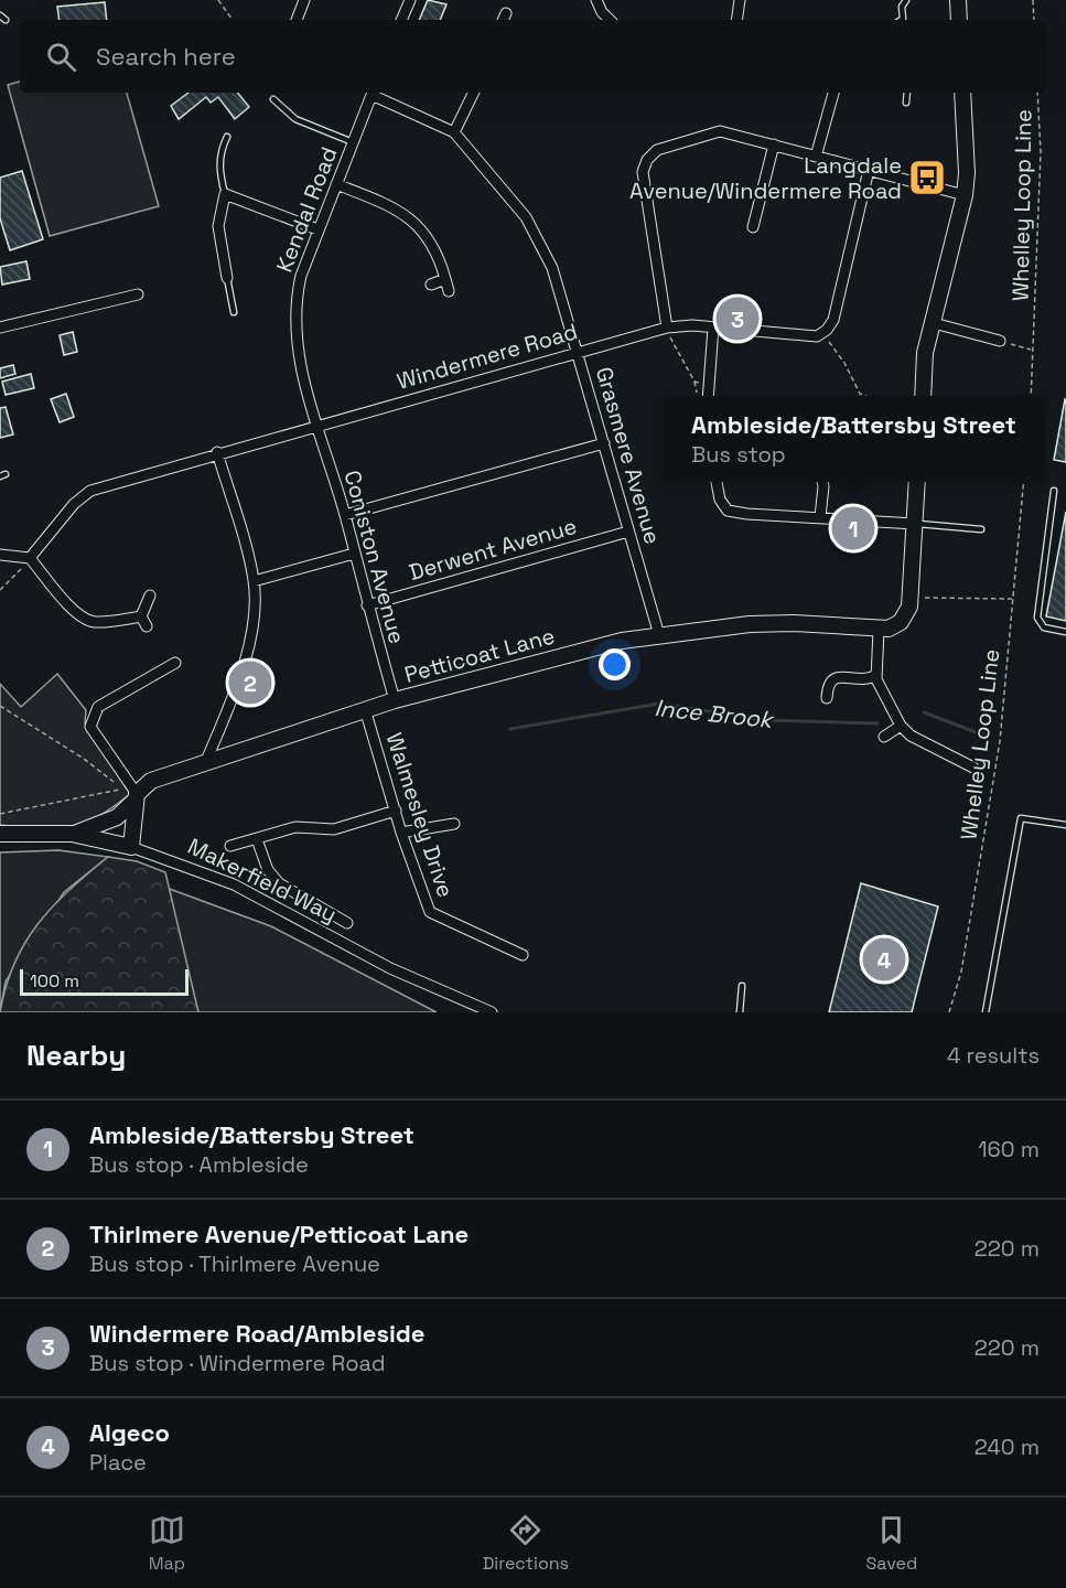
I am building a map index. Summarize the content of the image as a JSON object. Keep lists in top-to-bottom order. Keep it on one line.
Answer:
{"streets":{"street":["Kendal Road","Windermere Road","Grasmere Avenue","Derwent Avenue","Coniston Avenue","Petticoat Lane","Walmesley Drive","Makerfield Way"],"path":["Whelley Loop Line"]},"crossings":[["Kendal Road","Windermere Road"],["Kendal Road","Coniston Avenue"],["Windermere Road","Grasmere Avenue"],["Windermere Road","Coniston Avenue"],["Grasmere Avenue","Derwent Avenue"],["Grasmere Avenue","Petticoat Lane"],["Derwent Avenue","Coniston Avenue"],["Coniston Avenue","Petticoat Lane"],["Petticoat Lane","Walmesley Drive"]],"water":["Ince Brook"],"places":{"bus stop":["Langdale Avenue/Windermere Road"]},"scale_bar":"100 m","page":{"search":"Search here","pins":["3","1","2","4"],"popup":["Ambleside/Battersby Street","Bus stop"],"scale":"100 m","heading":["Nearby","4 results"],"list":[{"mark":"1","name":"Ambleside/Battersby Street","note":"Bus stop · Ambleside","value":"160 m"},{"mark":"2","name":"Thirlmere Avenue/Petticoat Lane","note":"Bus stop · Thirlmere Avenue","value":"220 m"},{"mark":"3","name":"Windermere Road/Ambleside","note":"Bus stop · Windermere Road","value":"220 m"},{"mark":"4","name":"Algeco","note":"Place","value":"240 m"}],"nav":["Map","Directions","Saved"]}}
